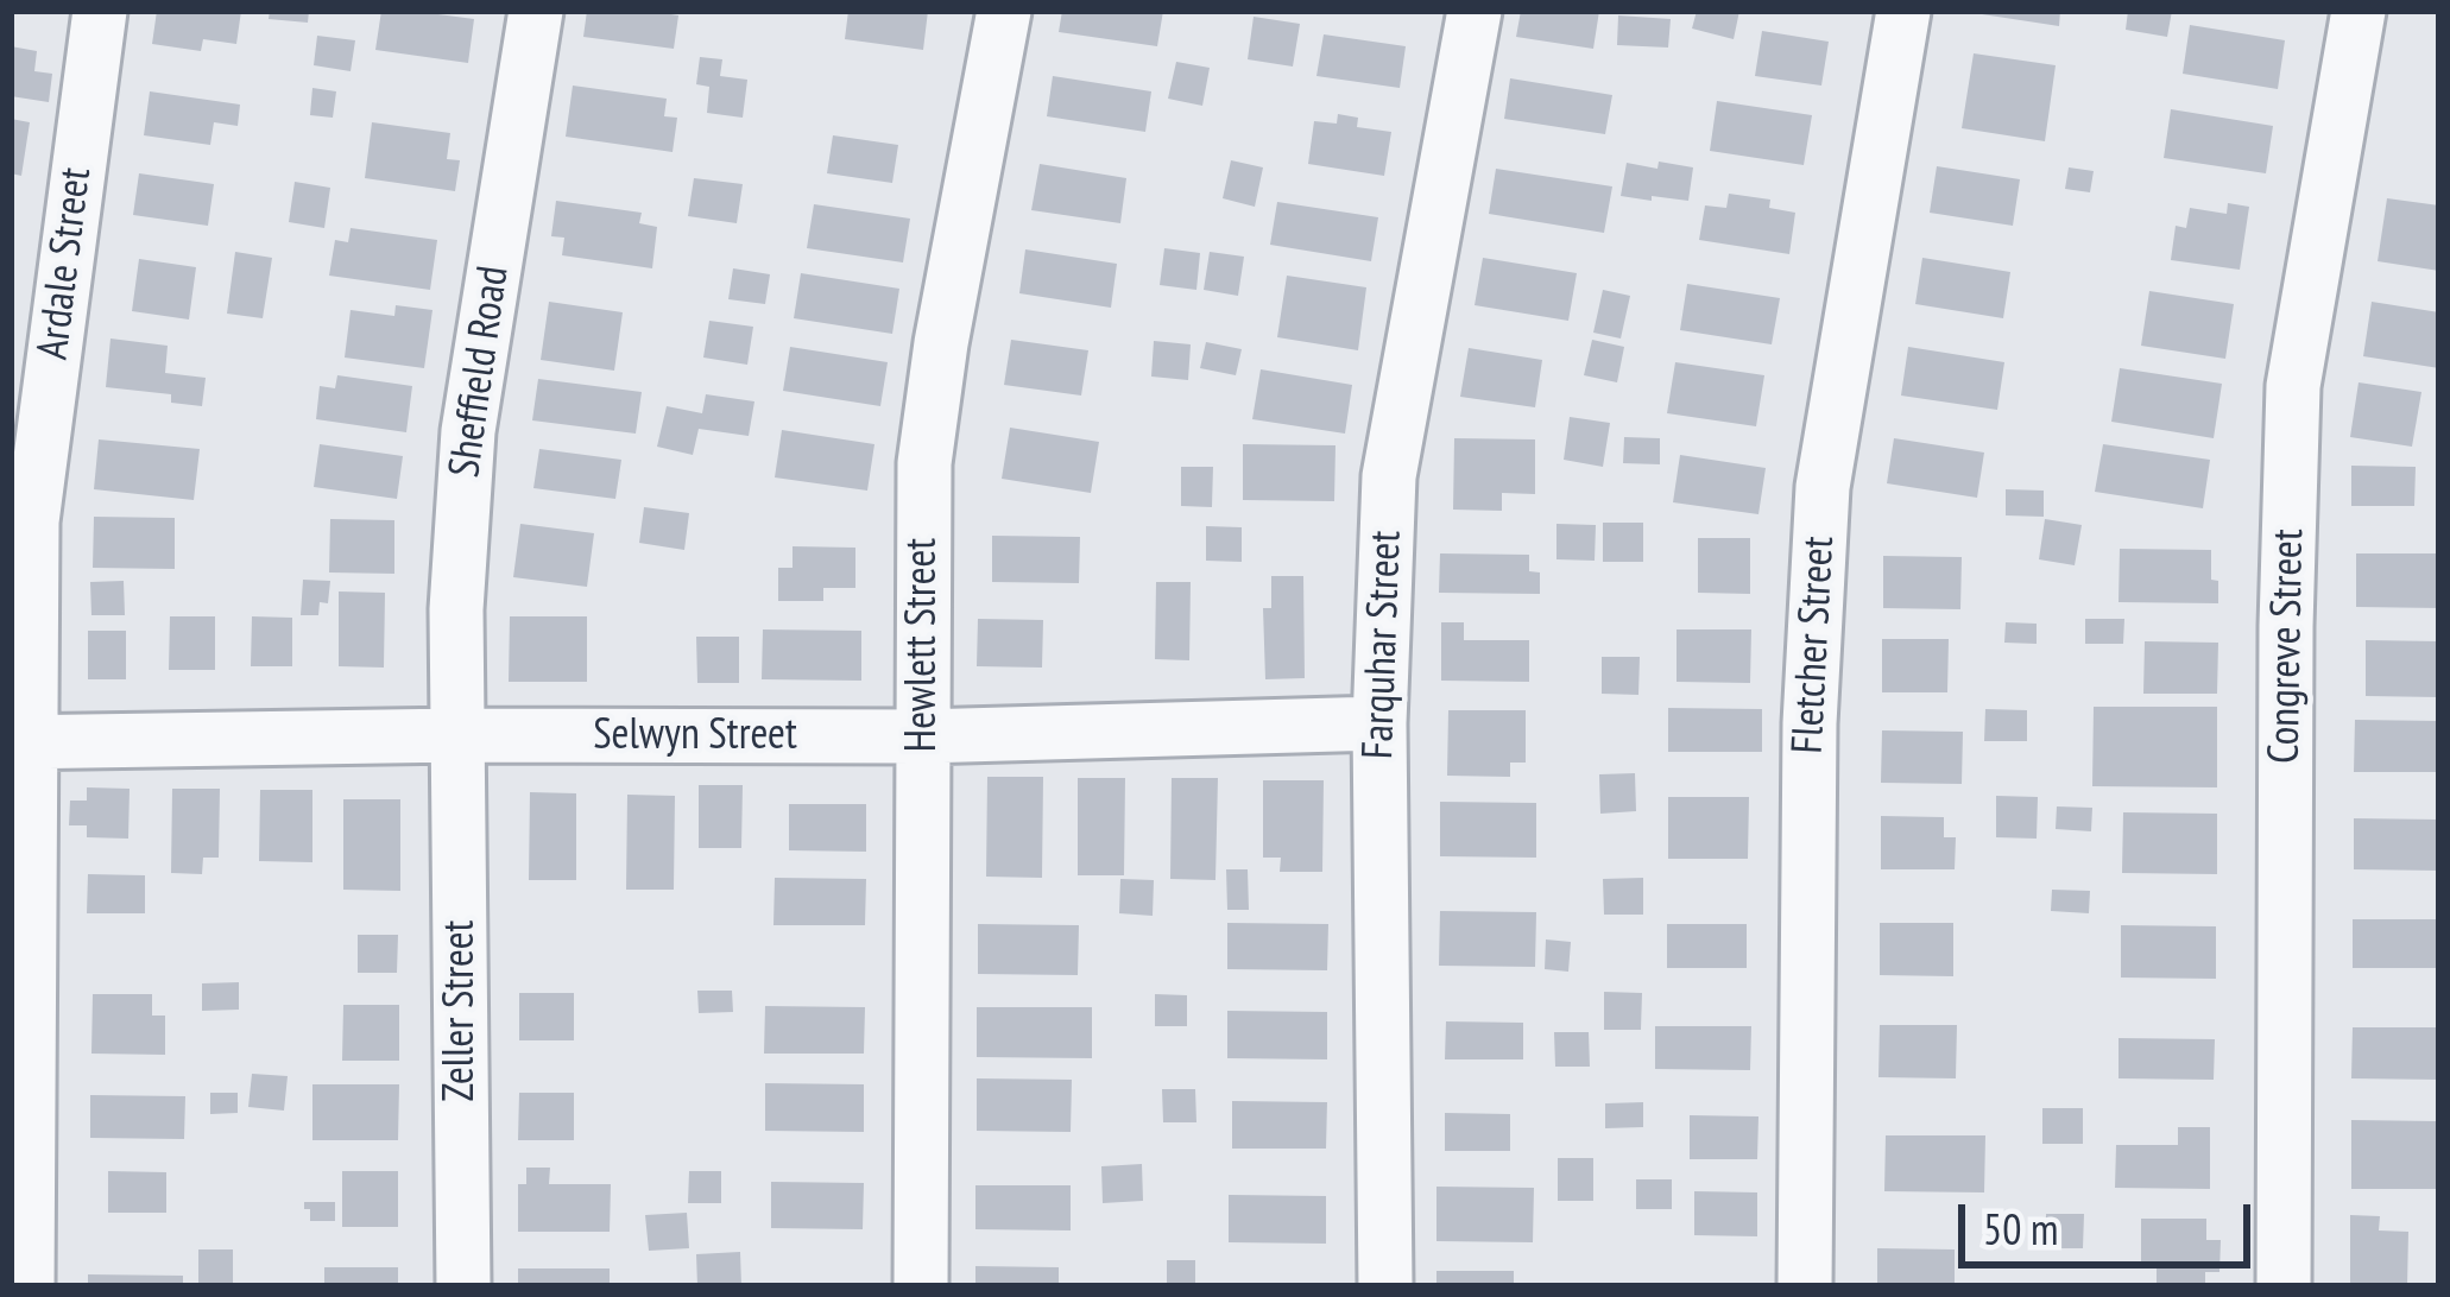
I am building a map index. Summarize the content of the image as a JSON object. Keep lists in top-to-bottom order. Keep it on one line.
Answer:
{"streets":{"street":["Ardale Street","Sheffield Road","Hewlett Street","Farquhar Street","Fletcher Street","Congreve Street","Selwyn Street","Zeller Street"]},"crossings":[["Ardale Street","Selwyn Street"],["Sheffield Road","Selwyn Street"],["Sheffield Road","Zeller Street"],["Hewlett Street","Selwyn Street"],["Farquhar Street","Selwyn Street"],["Selwyn Street","Zeller Street"]],"scale_bar":"50 m"}
